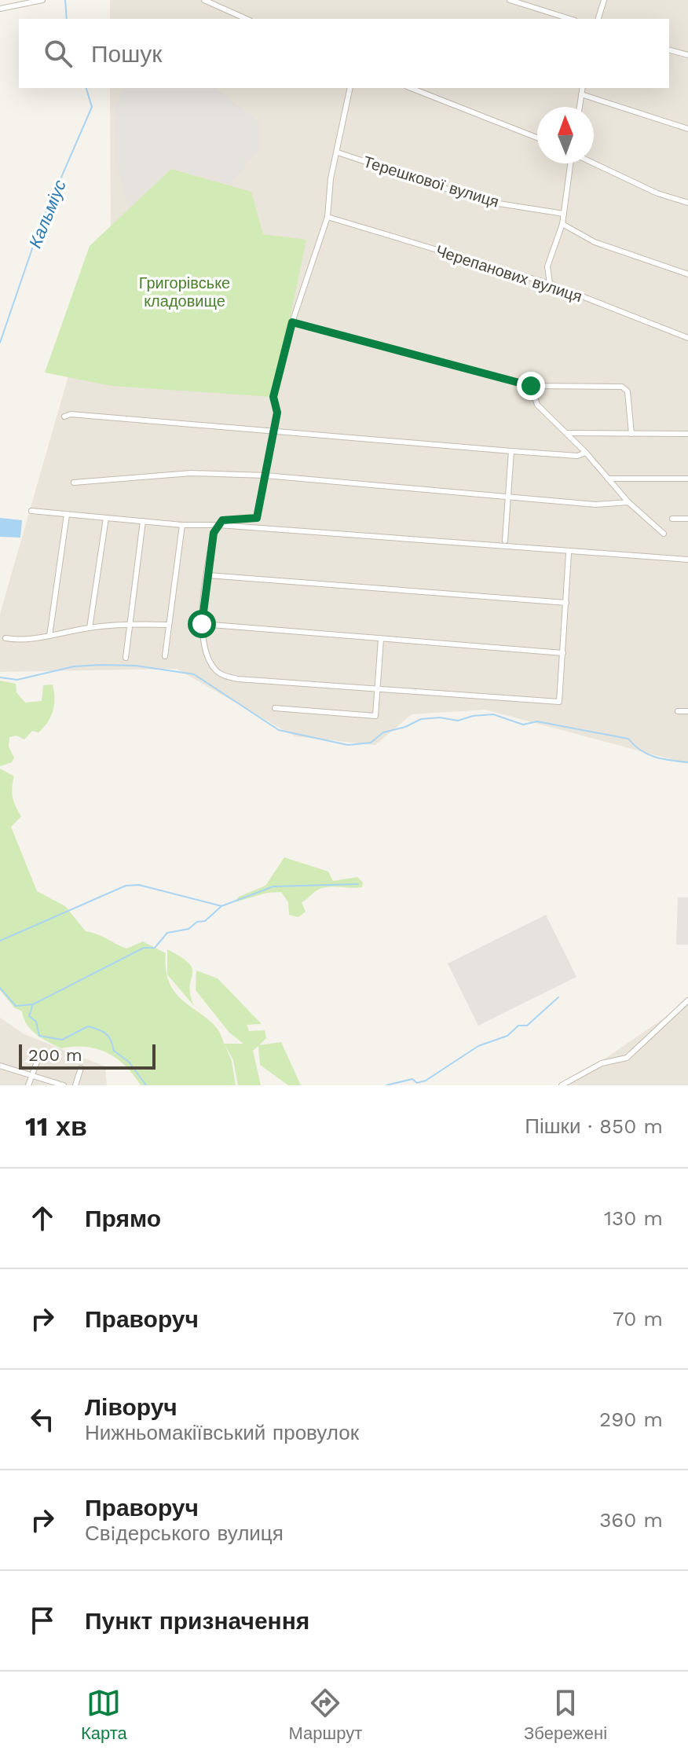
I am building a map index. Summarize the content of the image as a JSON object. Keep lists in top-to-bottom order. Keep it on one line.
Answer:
{"streets":{"street":["Терешкової вулиця","Черепанових вулиця"]},"water":["Кальміус"],"parks":["Григорівське кладовище"],"scale_bar":"200 m","north":"top","page":{"search":"Пошук","scale":"200 m","heading":["11 хв","Пішки · 850 m"],"list":[["Прямо","130 m"],["Праворуч","70 m"],["Ліворуч","Нижньомакіївський провулок","290 m"],["Праворуч","Свiдерського вулиця","360 m"],"Пункт призначення"],"nav":["Карта","Маршрут","Збережені"]}}
